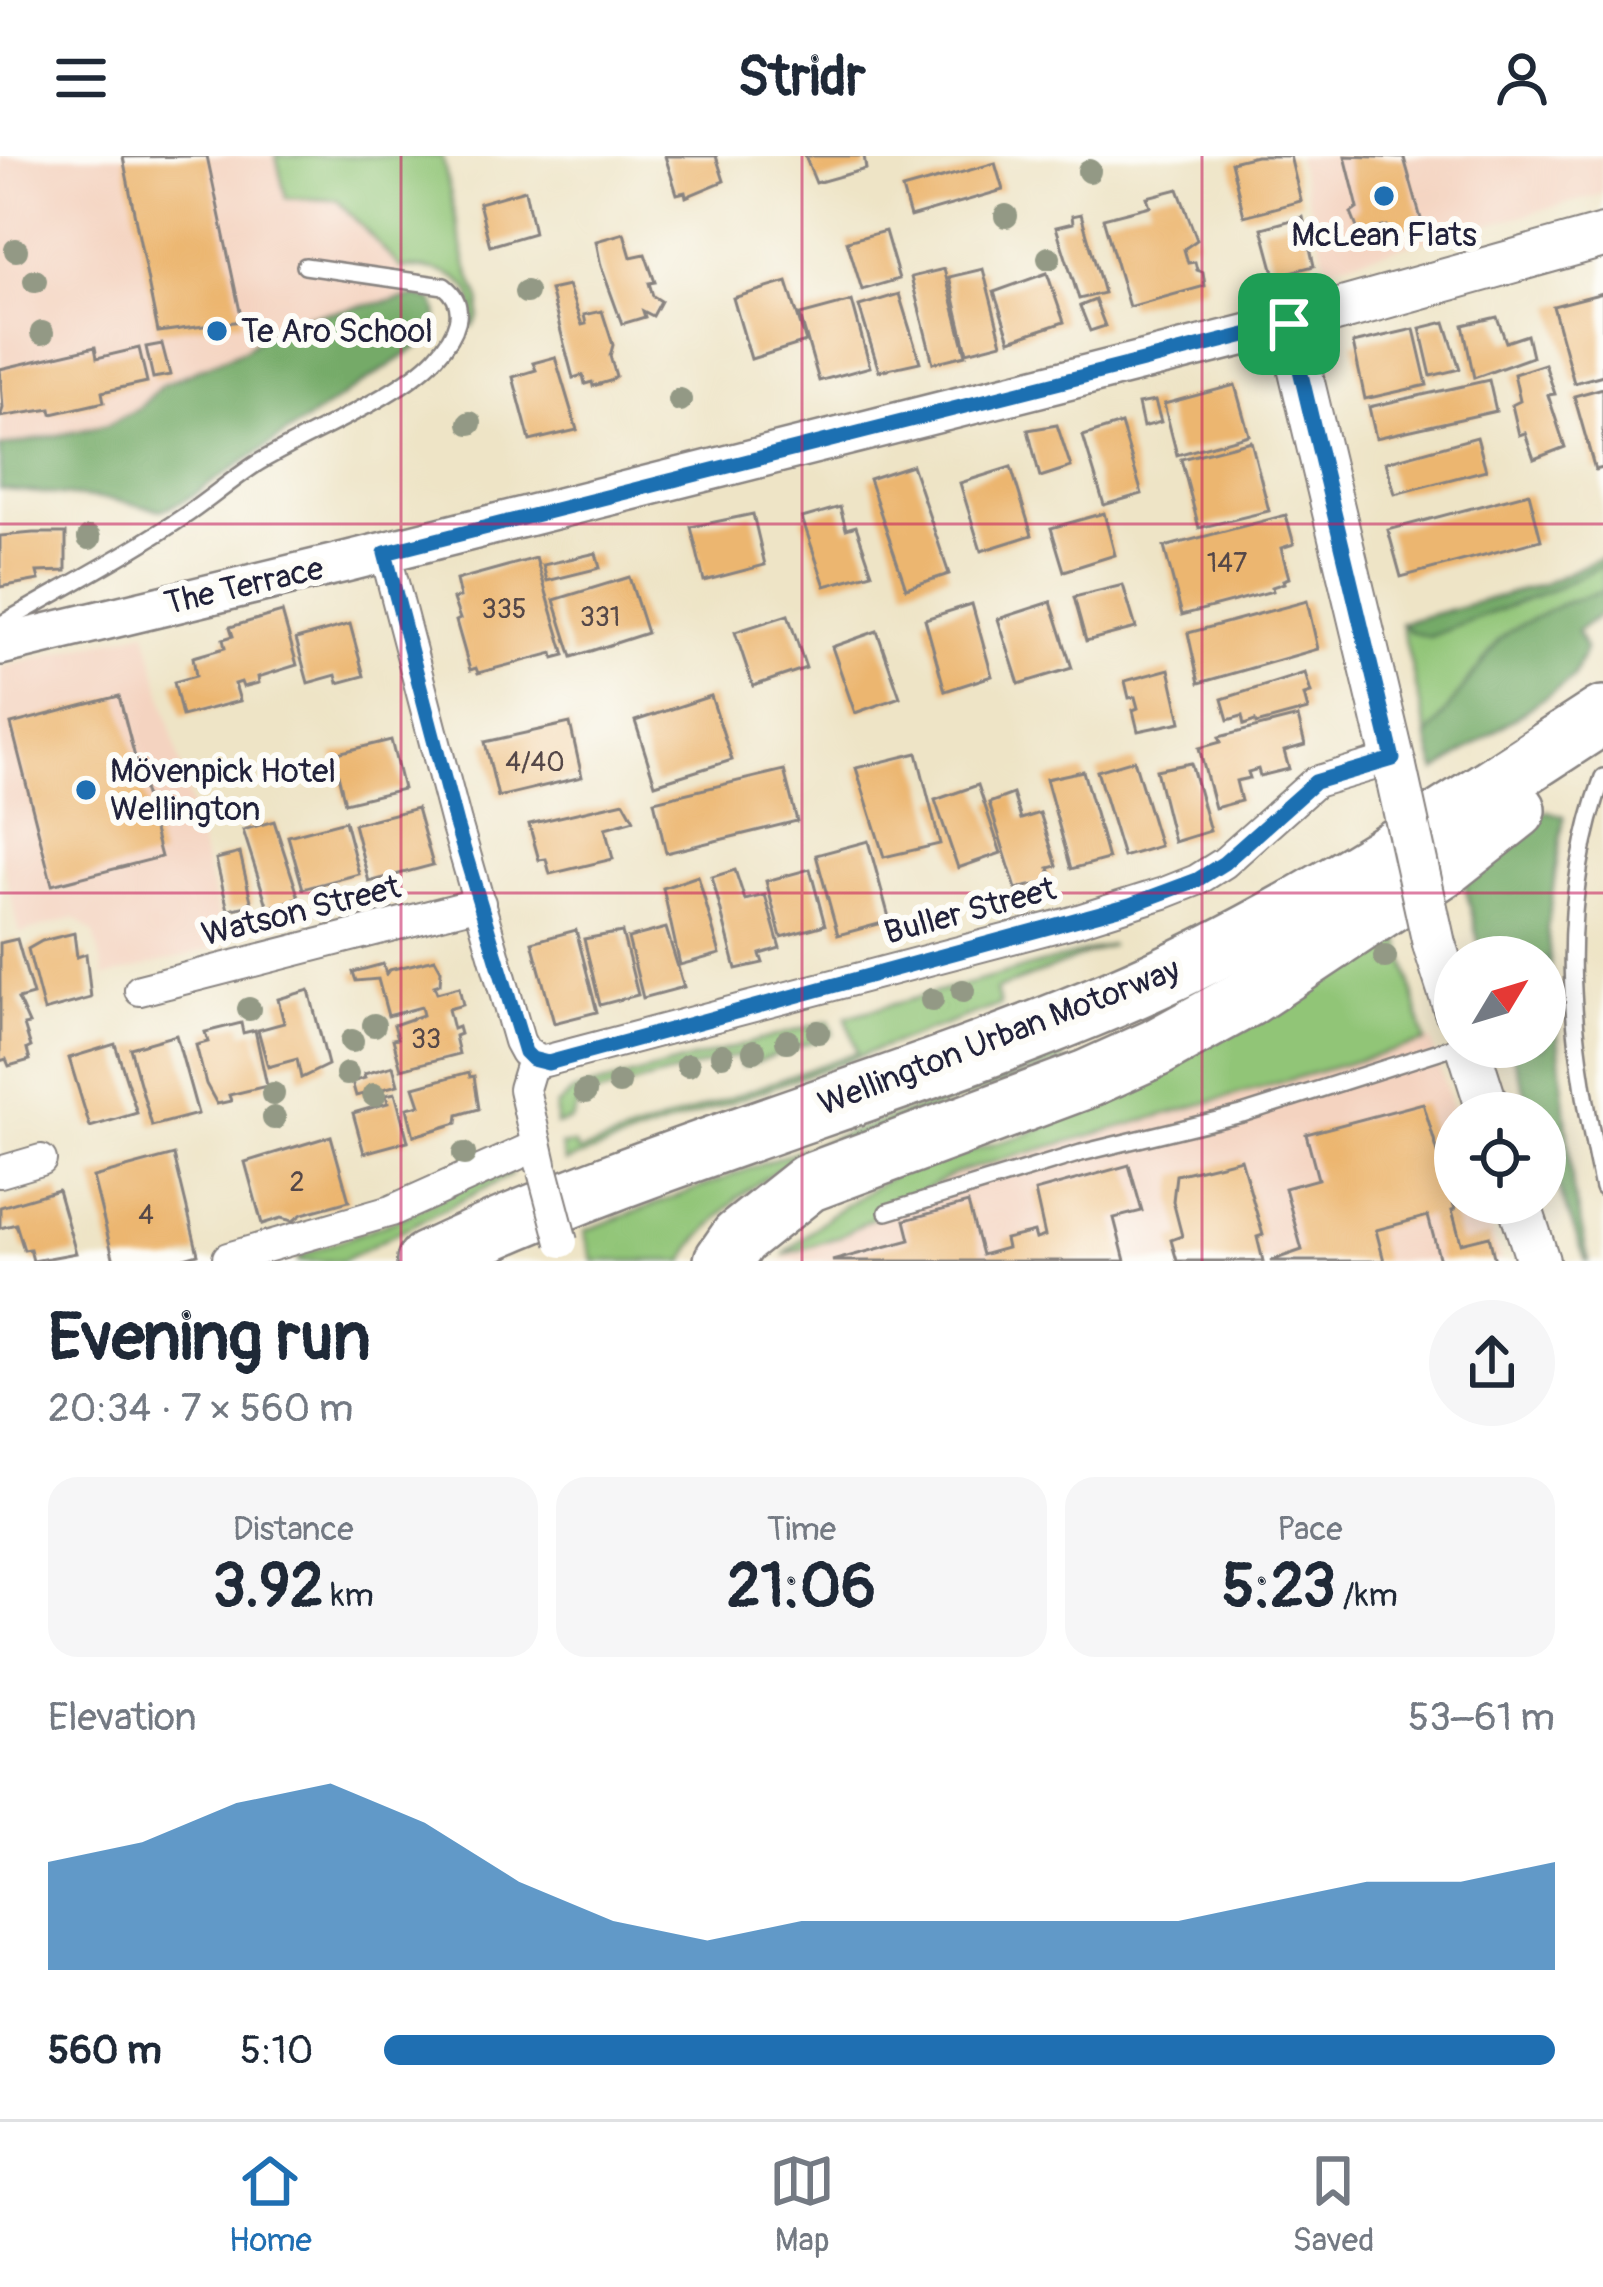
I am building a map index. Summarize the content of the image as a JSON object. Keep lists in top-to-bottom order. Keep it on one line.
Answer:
{"streets":{"highway":["Wellington Urban Motorway"],"main road":["The Terrace"],"street":["Watson Street","Buller Street"]},"places":["McLean Flats","Te Aro School","Mövenpick Hotel Wellington"],"house_numbers":["147","335","331","4/40","33","2","4"],"north":"top right","page":{"header":"Stridr","heading":["Evening run","20:34 · 7 × 560 m"],"stats":[["Distance","3.92 km"],["Time","21:06"],["Pace","5:23 /km"]],"chart":["Elevation","53–61 m"],"list":[{"name":"560 m","note":"5:10"}],"tabs":["Home","Map","Saved"]}}
